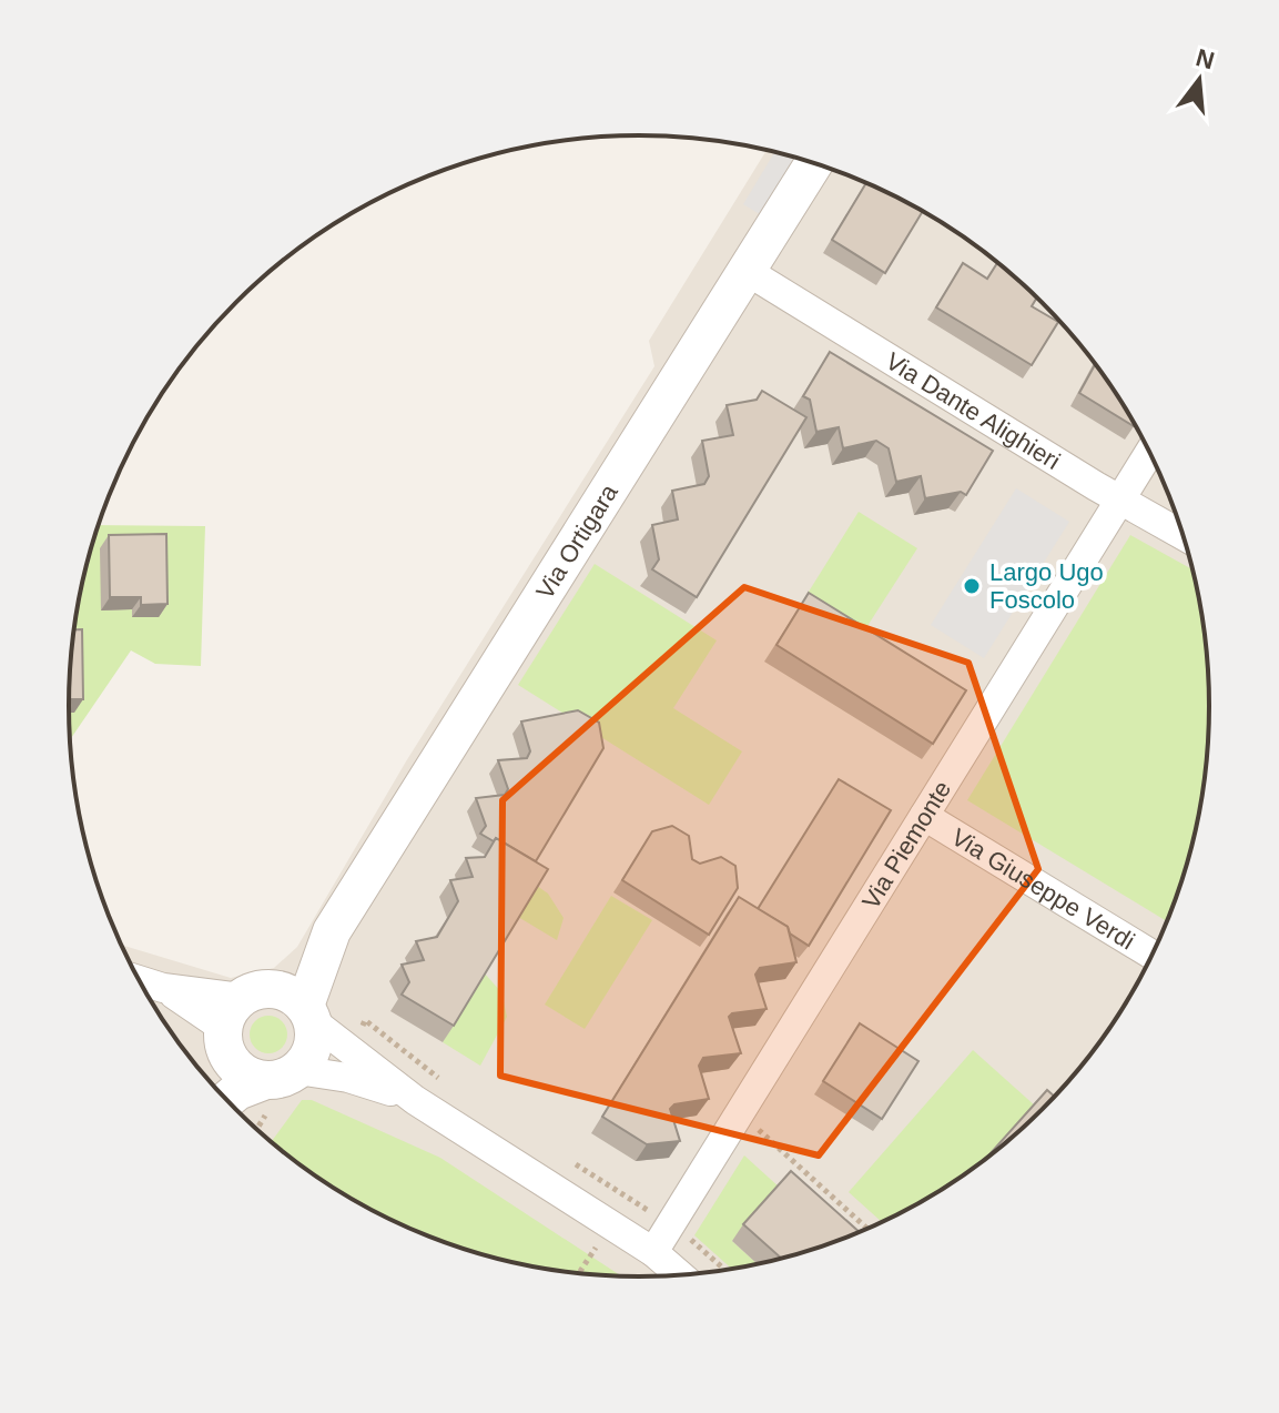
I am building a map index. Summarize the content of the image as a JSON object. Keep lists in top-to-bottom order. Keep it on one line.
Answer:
{"streets":{"street":["Via Dante Alighieri","Via Ortigara","Via Piemonte","Via Giuseppe Verdi"]},"crossings":[["Via Dante Alighieri","Via Ortigara"],["Via Dante Alighieri","Via Piemonte"],["Via Piemonte","Via Giuseppe Verdi"]],"places":["Largo Ugo Foscolo"],"north":"top"}
